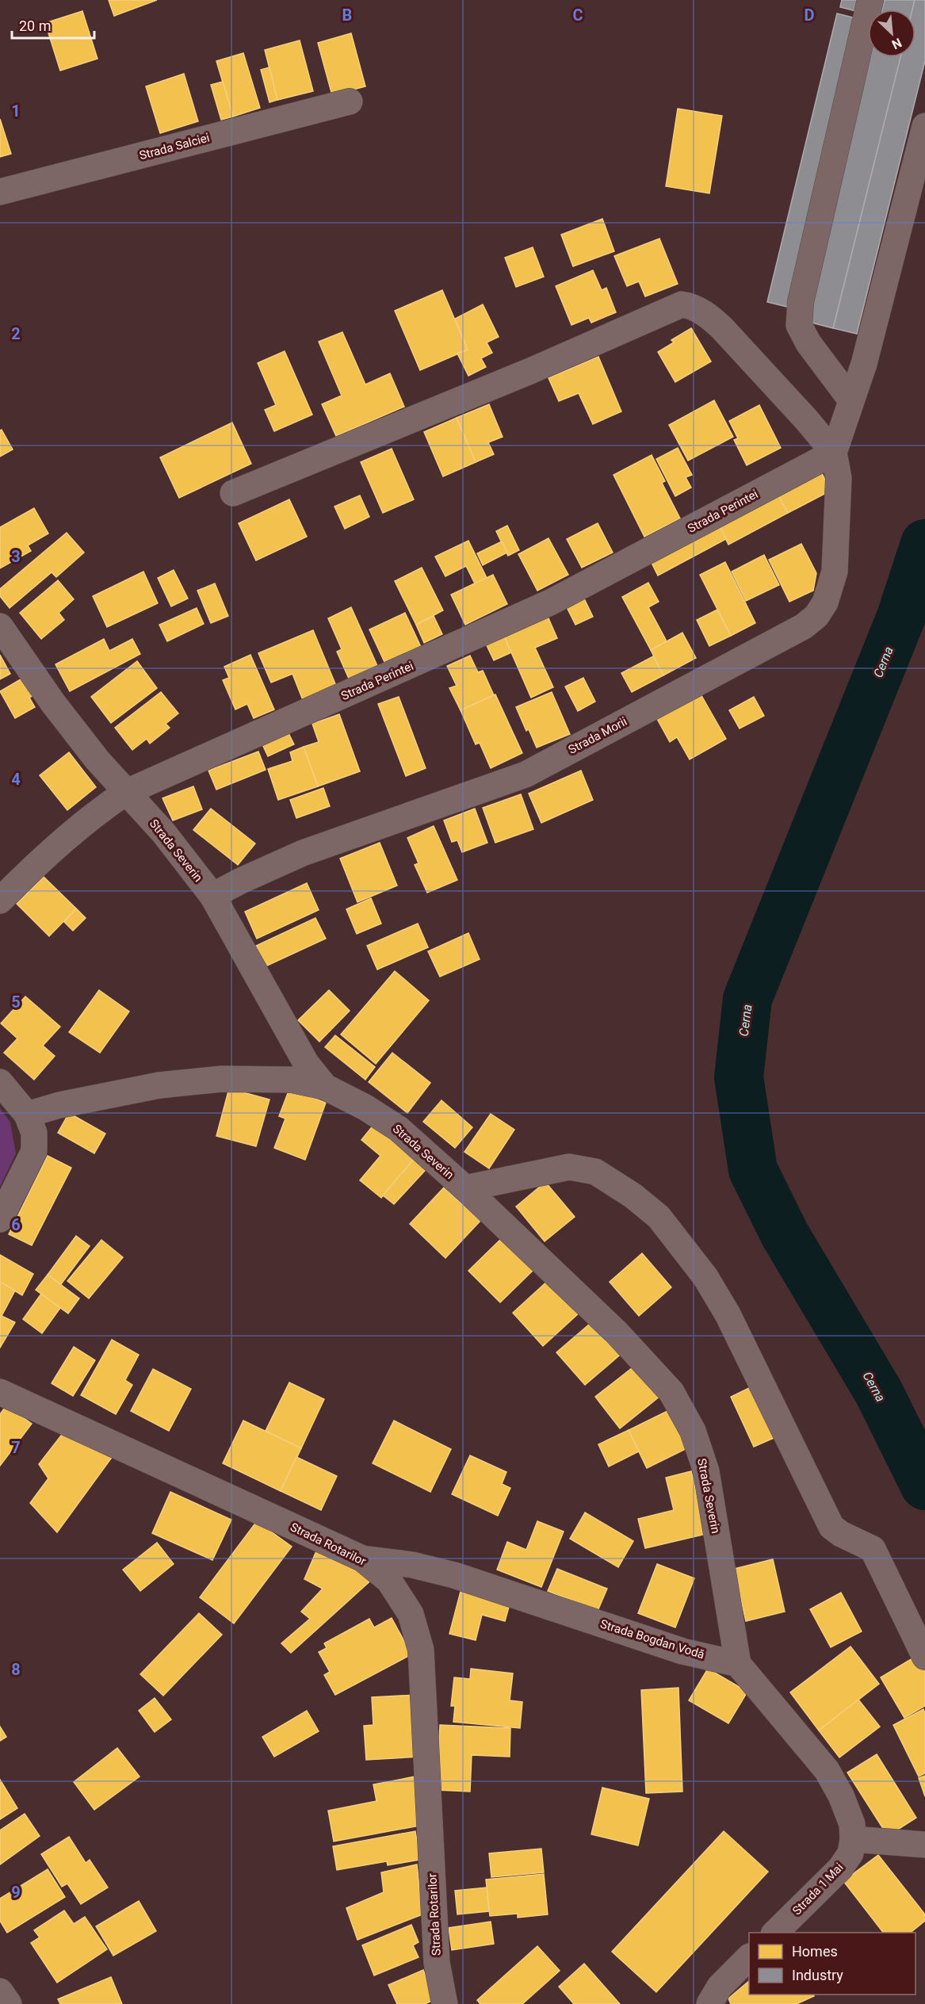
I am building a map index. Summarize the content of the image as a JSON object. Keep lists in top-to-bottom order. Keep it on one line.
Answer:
{"streets":{"street":["Strada Salciei","Strada Perintei","Strada Morii","Strada Severin","Strada Rotarilor","Strada Bogdan Vodă","Strada 1 Mai"]},"crossings":[["Strada Perintei","Strada Morii"],["Strada Perintei","Strada Severin"],["Strada Morii","Strada Severin"],["Strada Severin","Strada Bogdan Vodă"],["Strada Rotarilor","Strada Bogdan Vodă"]],"water":["Cerna"],"legend":["Homes","Industry"],"scale_bar":"20 m","north":"bottom right","grid":{"columns":["B","C","D"],"rows":["1","2","3","4","5","6","7","8","9"]}}
